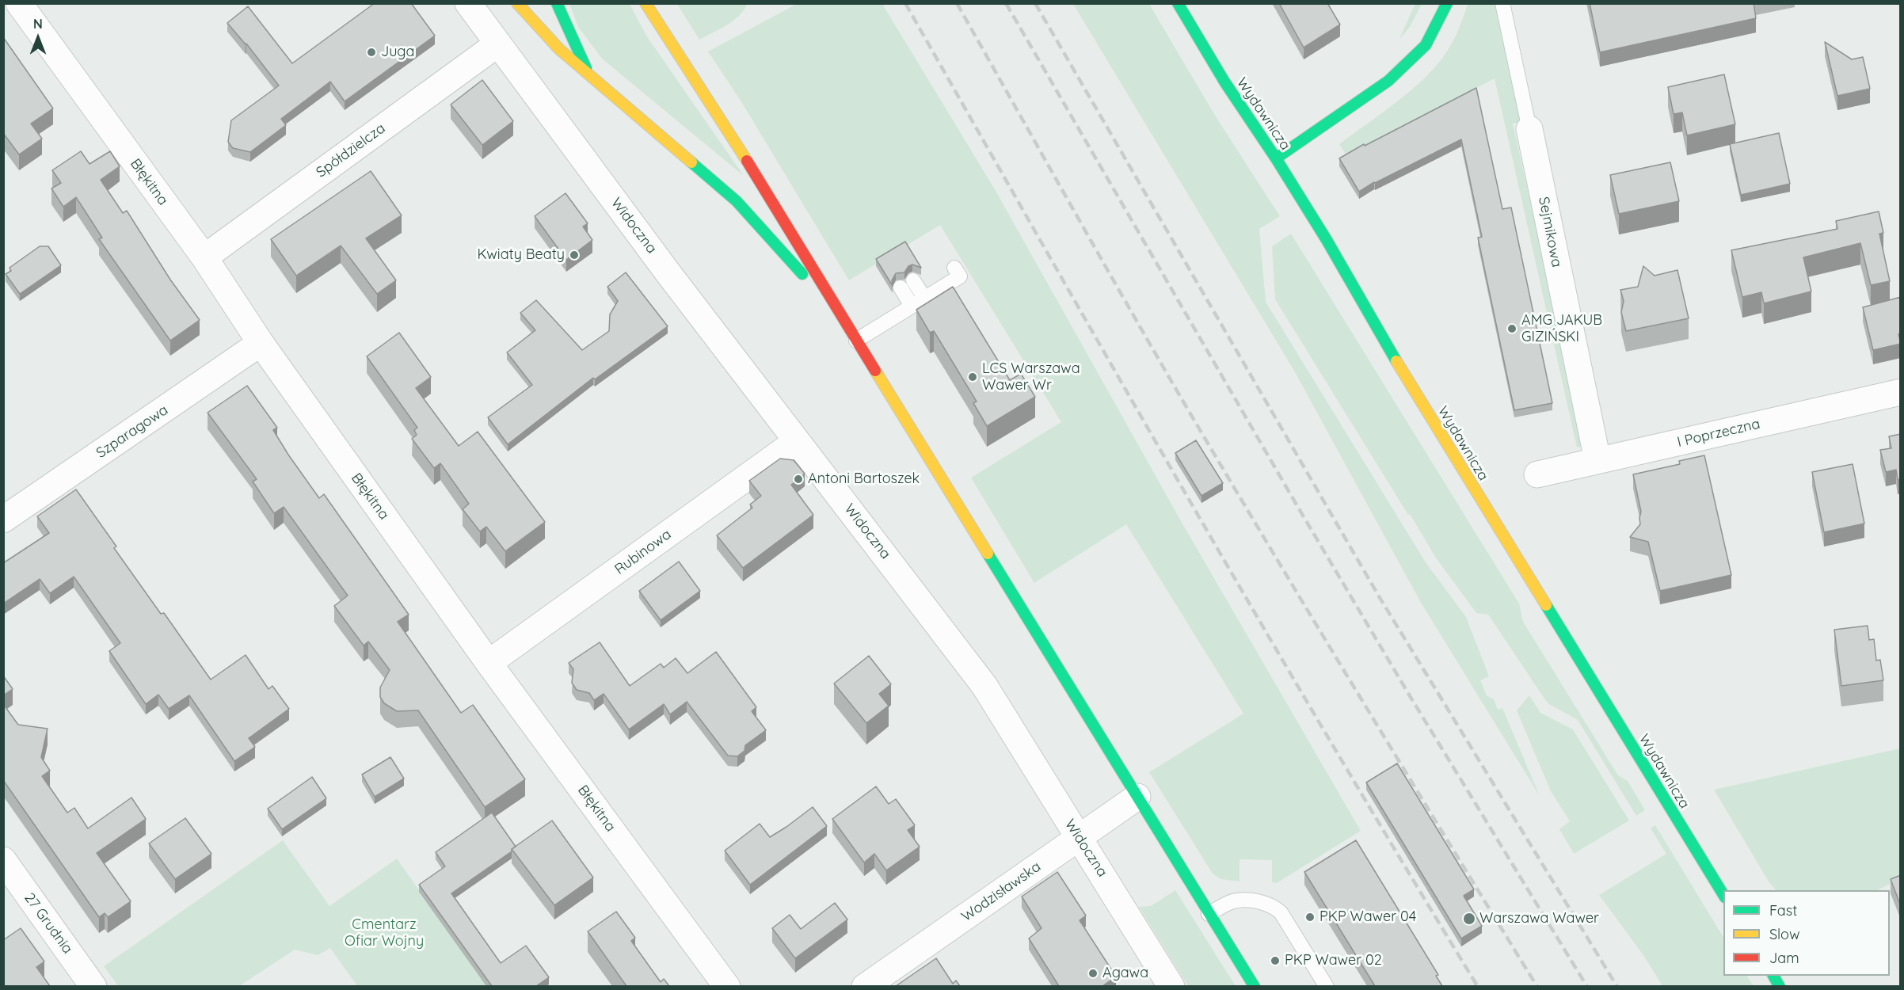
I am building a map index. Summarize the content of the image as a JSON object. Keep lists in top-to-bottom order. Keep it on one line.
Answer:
{"streets":{"main road":["Wydawnicza"],"street":["Spółdzielcza","Błękitna","Widoczna","Sejmikowa","Szparagowa","I Poprzeczna","Rubinowa","Wodzisławska","27 Grudnia"]},"crossings":[["Spółdzielcza","Błękitna"],["Spółdzielcza","Widoczna"],["Błękitna","Szparagowa"],["Błękitna","Rubinowa"],["Widoczna","Rubinowa"],["Widoczna","Wodzisławska"],["Sejmikowa","I Poprzeczna"]],"parks":["Cmentarz Ofiar Wojny"],"places":["Juga","Kwiaty Beaty","AMG JAKUB GIZIŃSKI","LCS Warszawa Wawer Wr","Antoni Bartoszek","PKP Wawer 04","Warszawa Wawer","PKP Wawer 02","Agawa"],"legend":["Fast","Slow","Jam"],"north":"top"}
